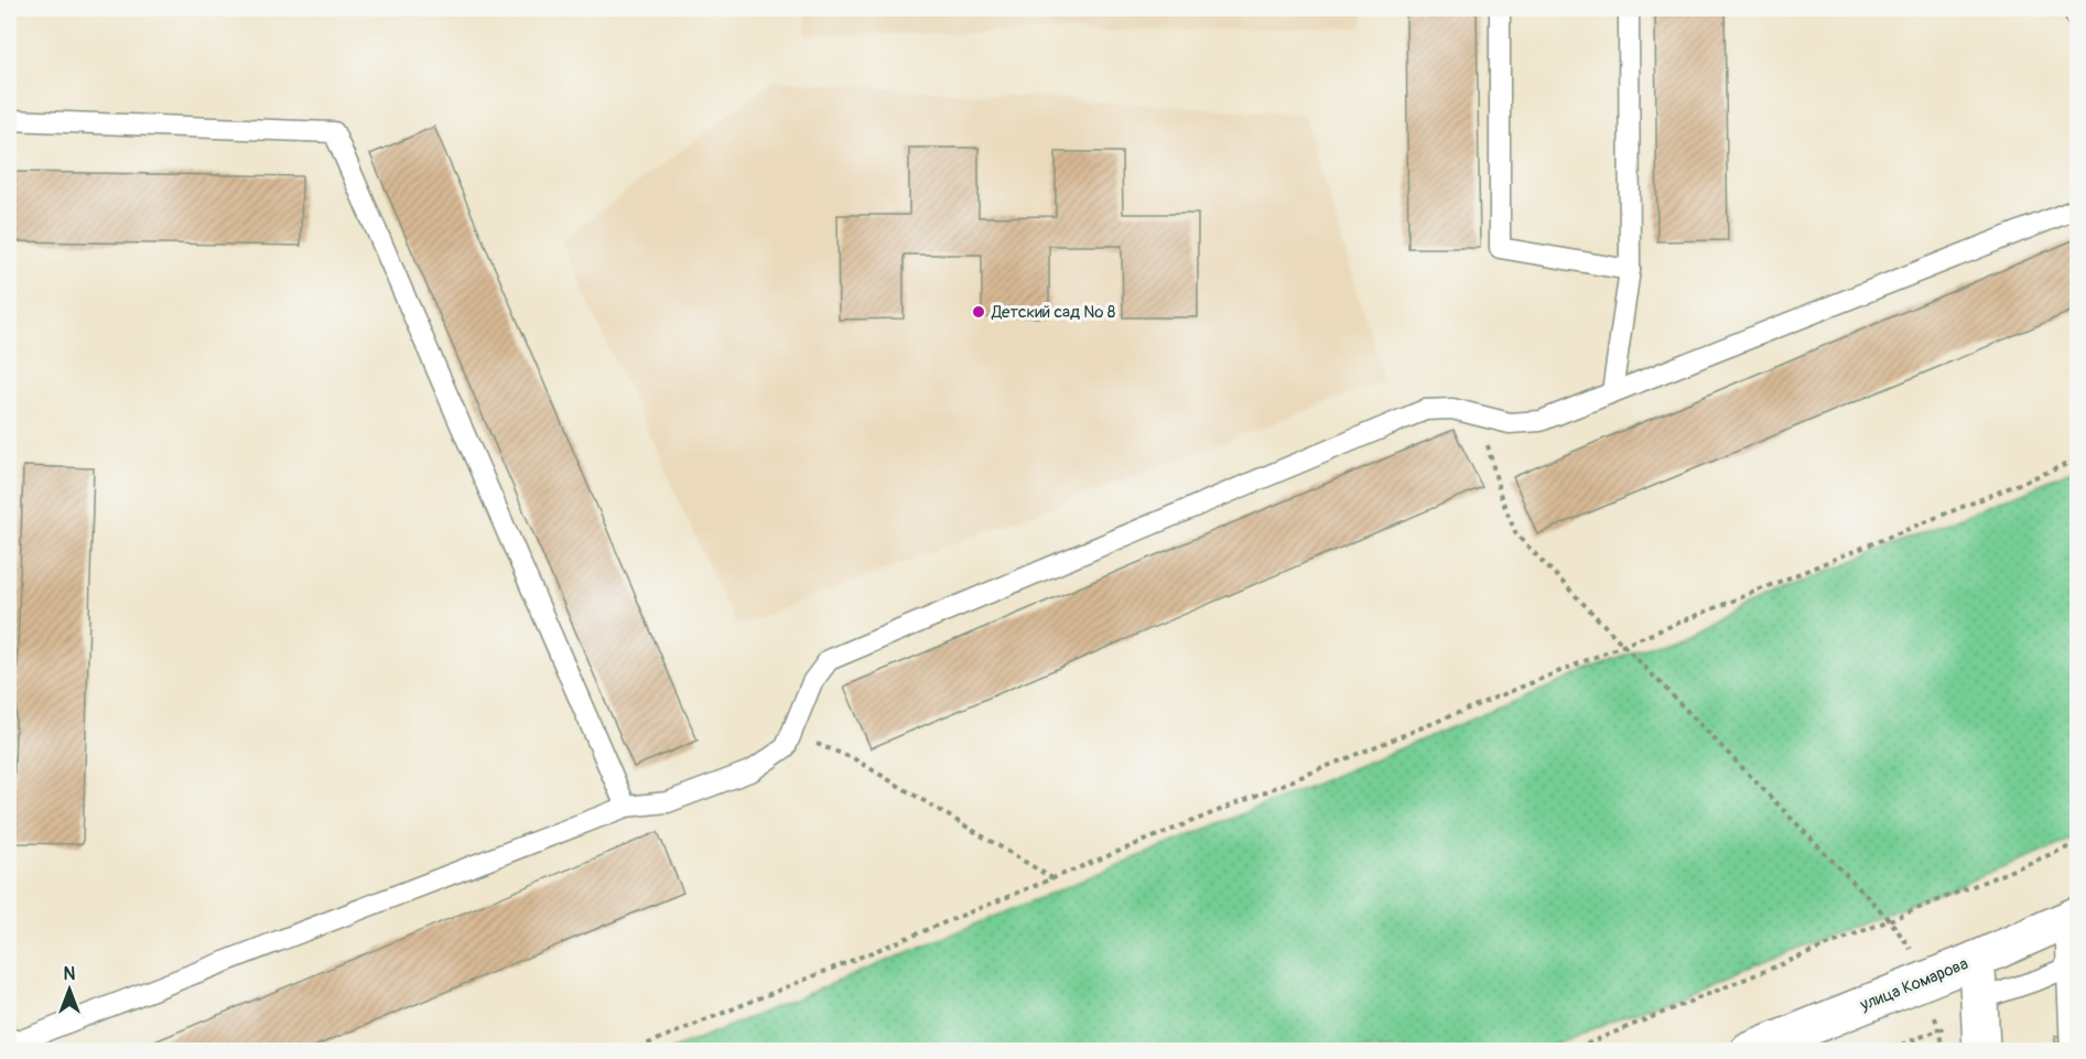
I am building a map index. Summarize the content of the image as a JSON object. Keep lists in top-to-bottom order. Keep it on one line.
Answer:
{"streets":{"main road":["улица Комарова"]},"places":["Детский сад № 8"],"north":"top"}
